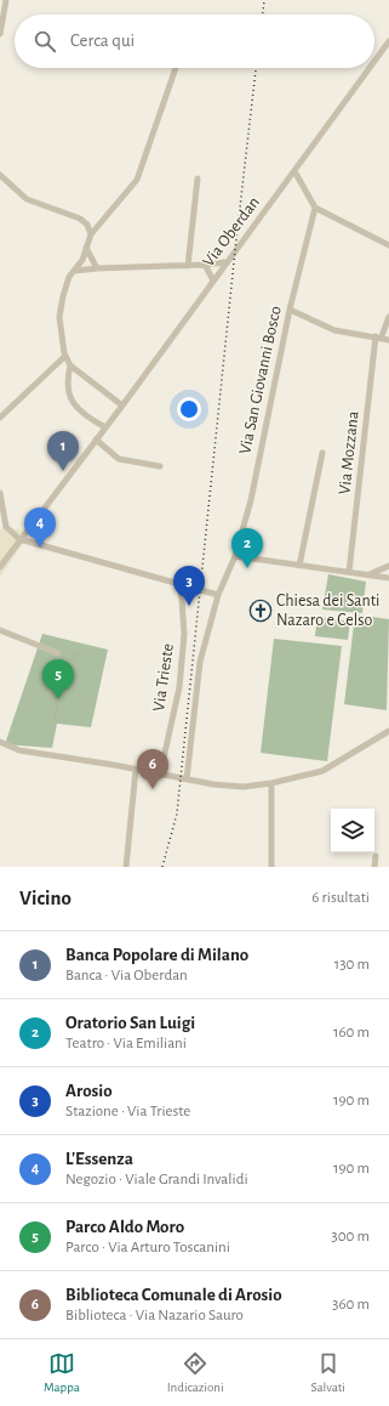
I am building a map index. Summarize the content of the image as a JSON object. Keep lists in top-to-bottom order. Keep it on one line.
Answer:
{"streets":{"street":["Via Oberdan","Via San Giovanni Bosco","Via Mozzana","Via Trieste"]},"places":{"church":["Chiesa dei Santi Nazaro e Celso"]},"page":{"search":"Cerca qui","pins":["1","4","2","3","5","6"],"heading":["Vicino","6 risultati"],"list":[{"mark":"1","name":"Banca Popolare di Milano","note":"Banca · Via Oberdan","value":"130 m"},{"mark":"2","name":"Oratorio San Luigi","note":"Teatro · Via Emiliani","value":"160 m"},{"mark":"3","name":"Arosio","note":"Stazione · Via Trieste","value":"190 m"},{"mark":"4","name":"L'Essenza","note":"Negozio · Viale Grandi Invalidi","value":"190 m"},{"mark":"5","name":"Parco Aldo Moro","note":"Parco · Via Arturo Toscanini","value":"300 m"},{"mark":"6","name":"Biblioteca Comunale di Arosio","note":"Biblioteca · Via Nazario Sauro","value":"360 m"}],"nav":["Mappa","Indicazioni","Salvati"]}}
